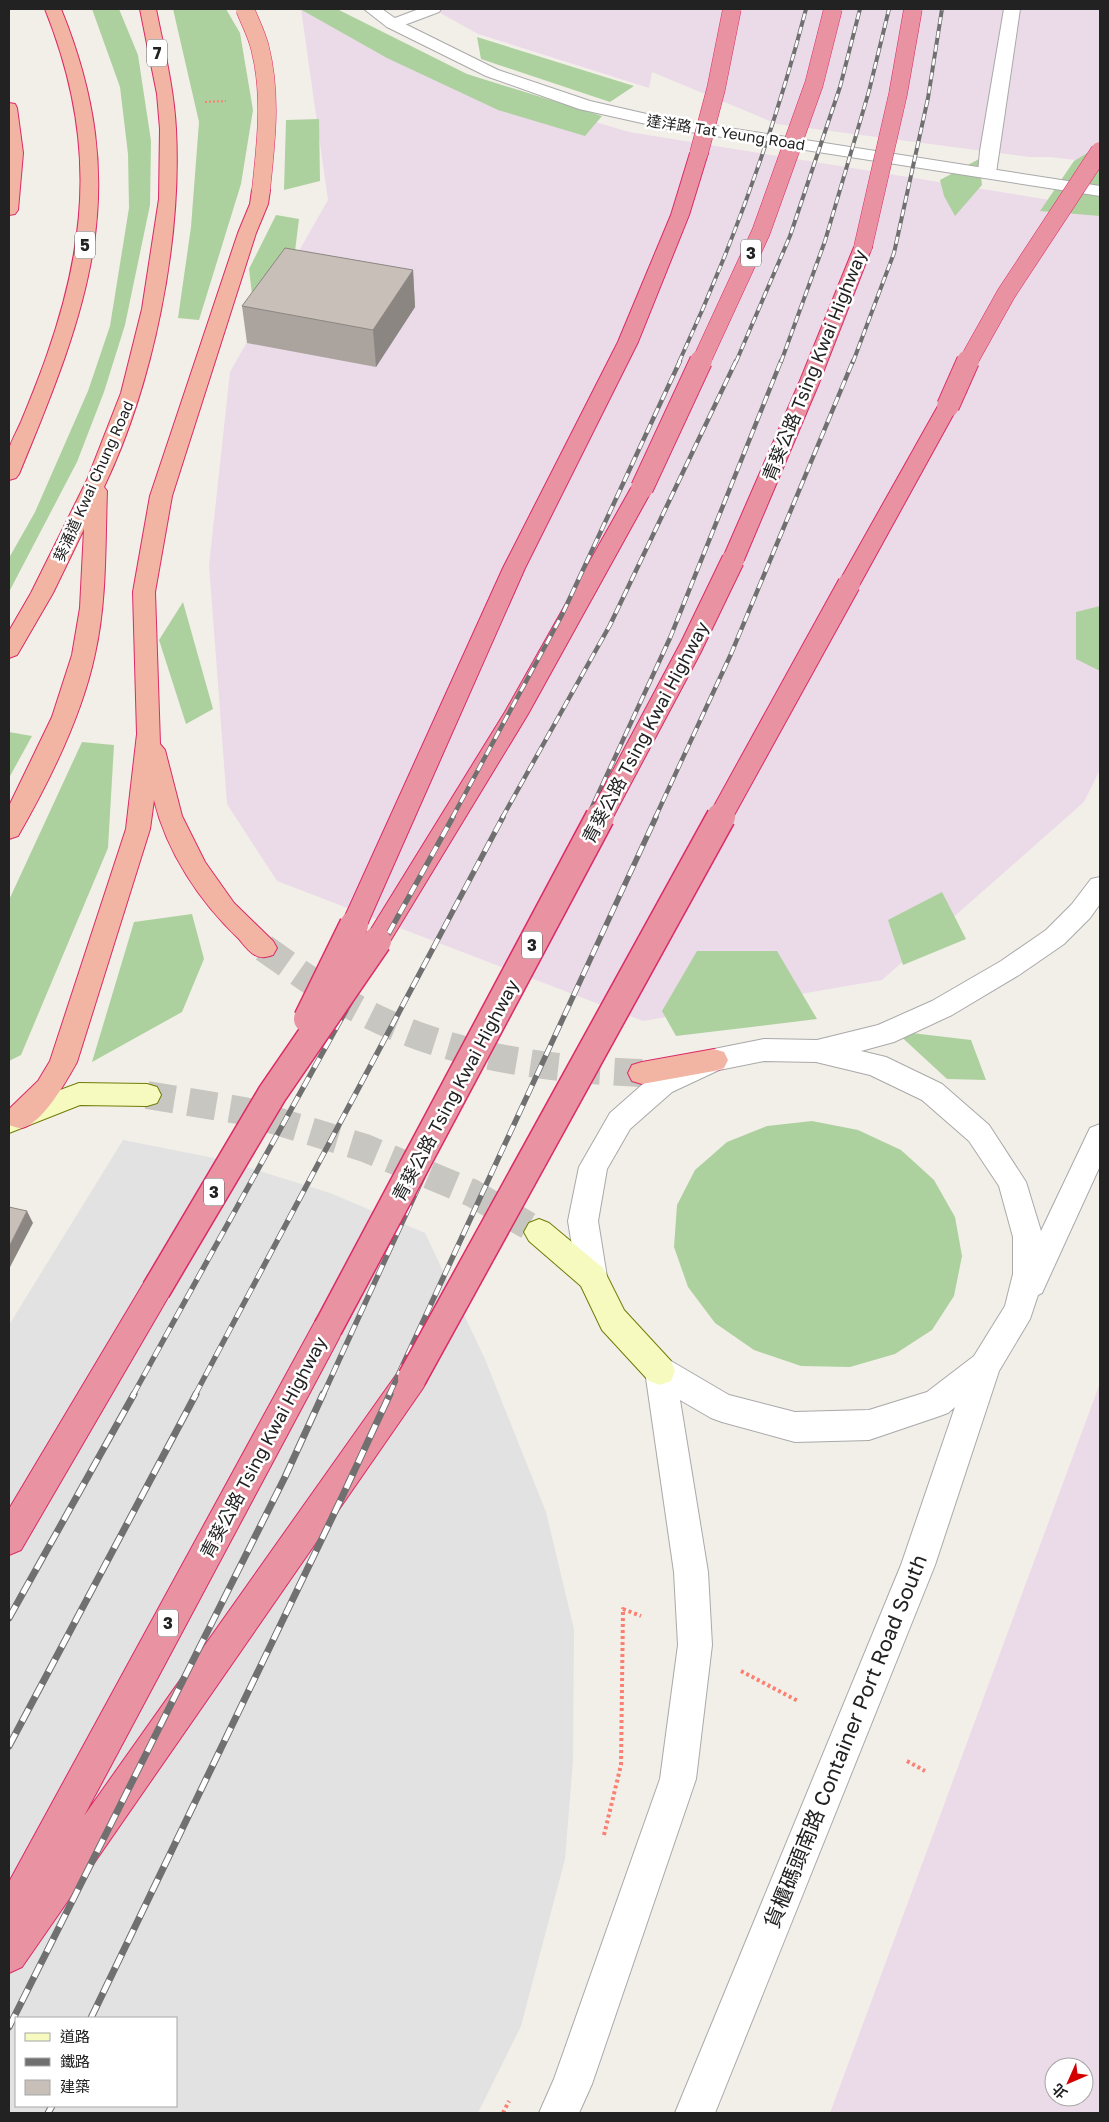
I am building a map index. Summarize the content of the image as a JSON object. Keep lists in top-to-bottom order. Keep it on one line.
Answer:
{"streets":{"highway":["7","5","3","青葵公路 Tsing Kwai Highway","葵涌道 Kwai Chung Road"],"street":["達洋路 Tat Yeung Road","貨櫃碼頭南路 Container Port Road South"]},"legend":["道路","鐵路","建築"],"north":"bottom left"}
